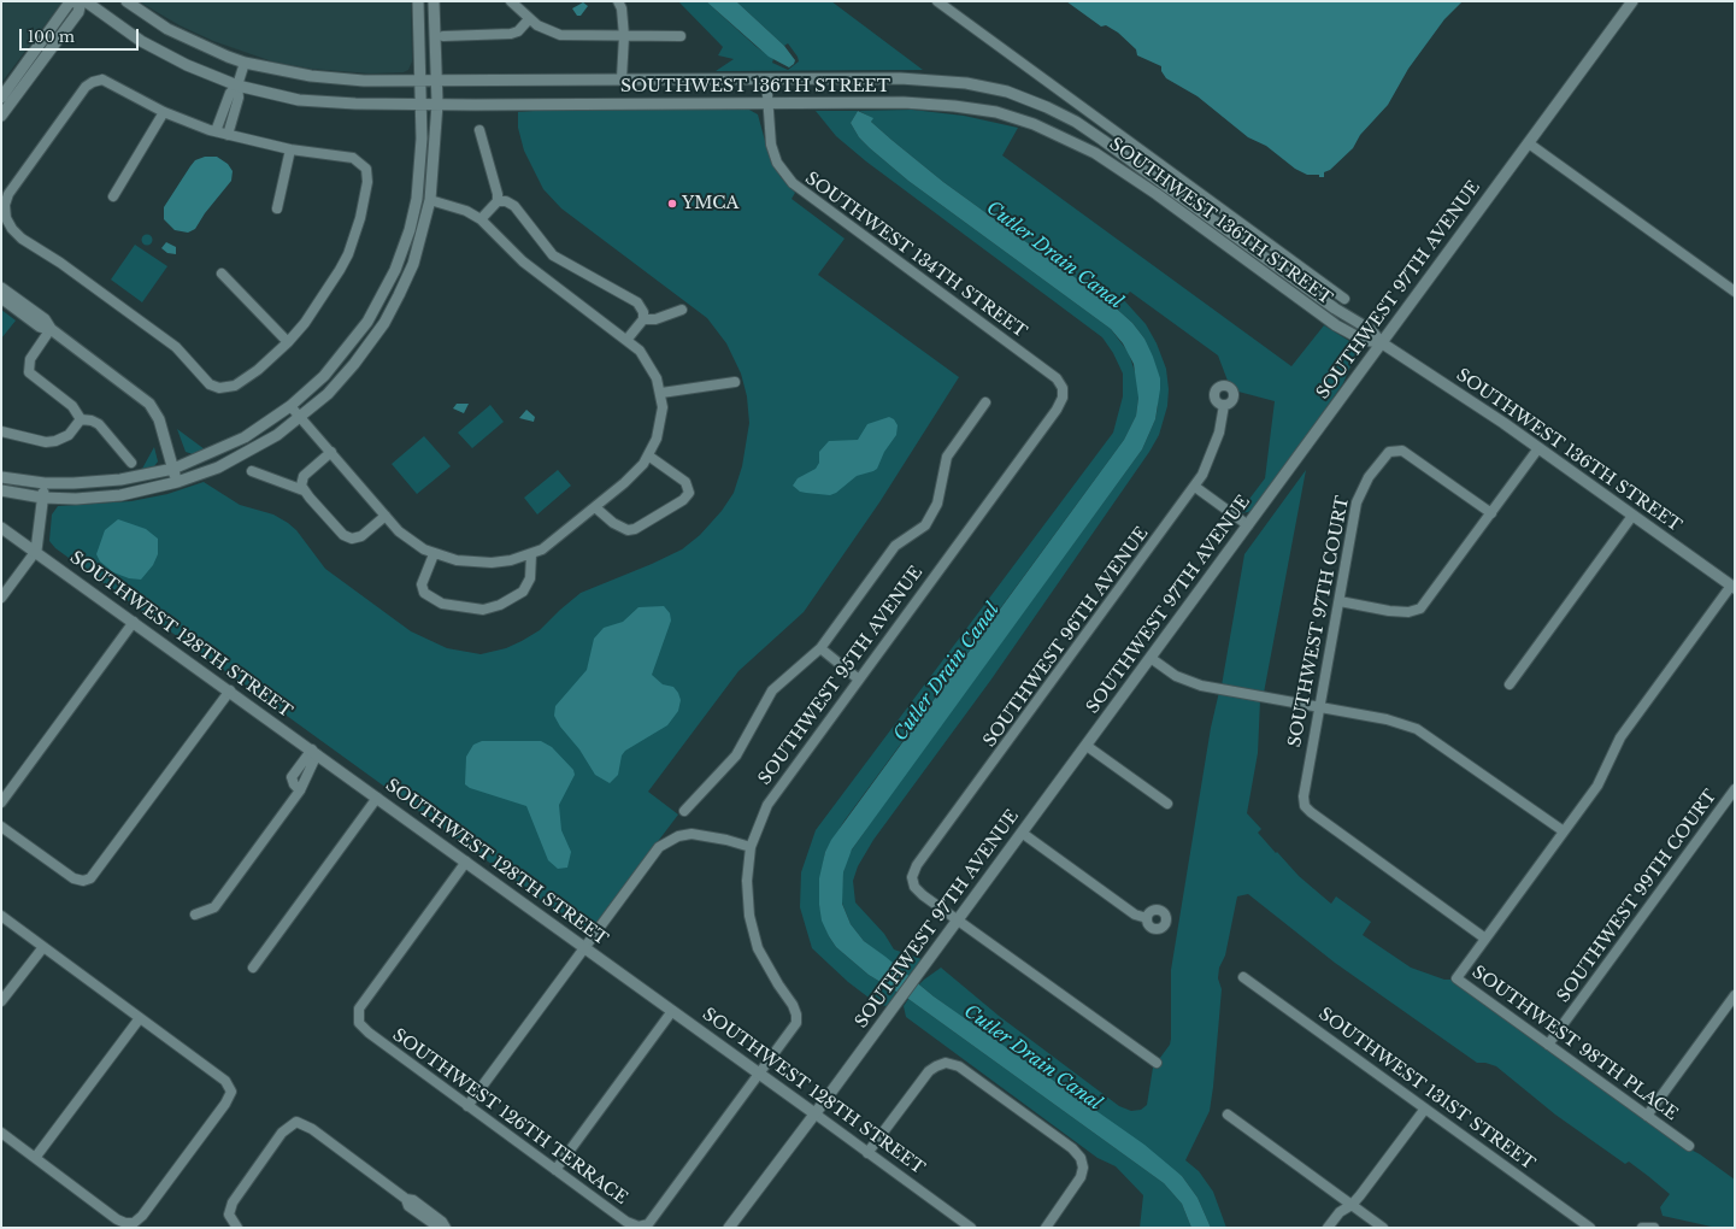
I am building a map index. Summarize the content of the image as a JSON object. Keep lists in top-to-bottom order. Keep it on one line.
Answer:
{"streets":{"street":["SOUTHWEST 136TH STREET","SOUTHWEST 134TH STREET","SOUTHWEST 97TH AVENUE","SOUTHWEST 97TH COURT","SOUTHWEST 128TH STREET","SOUTHWEST 96TH AVENUE","SOUTHWEST 95TH AVENUE","SOUTHWEST 99TH COURT","SOUTHWEST 98TH PLACE","SOUTHWEST 131ST STREET","SOUTHWEST 126TH TERRACE"]},"crossings":[["SOUTHWEST 136TH STREET","SOUTHWEST 134TH STREET"],["SOUTHWEST 136TH STREET","SOUTHWEST 97TH AVENUE"],["SOUTHWEST 136TH STREET","SOUTHWEST 98TH PLACE"],["SOUTHWEST 134TH STREET","SOUTHWEST 95TH AVENUE"],["SOUTHWEST 97TH AVENUE","SOUTHWEST 128TH STREET"],["SOUTHWEST 97TH AVENUE","SOUTHWEST 96TH AVENUE"],["SOUTHWEST 97TH COURT","SOUTHWEST 98TH PLACE"],["SOUTHWEST 128TH STREET","SOUTHWEST 95TH AVENUE"],["SOUTHWEST 128TH STREET","SOUTHWEST 126TH TERRACE"],["SOUTHWEST 95TH AVENUE","SOUTHWEST 126TH TERRACE"],["SOUTHWEST 99TH COURT","SOUTHWEST 98TH PLACE"]],"water":["Cutler Drain Canal"],"places":["YMCA"],"scale_bar":"100 m"}
